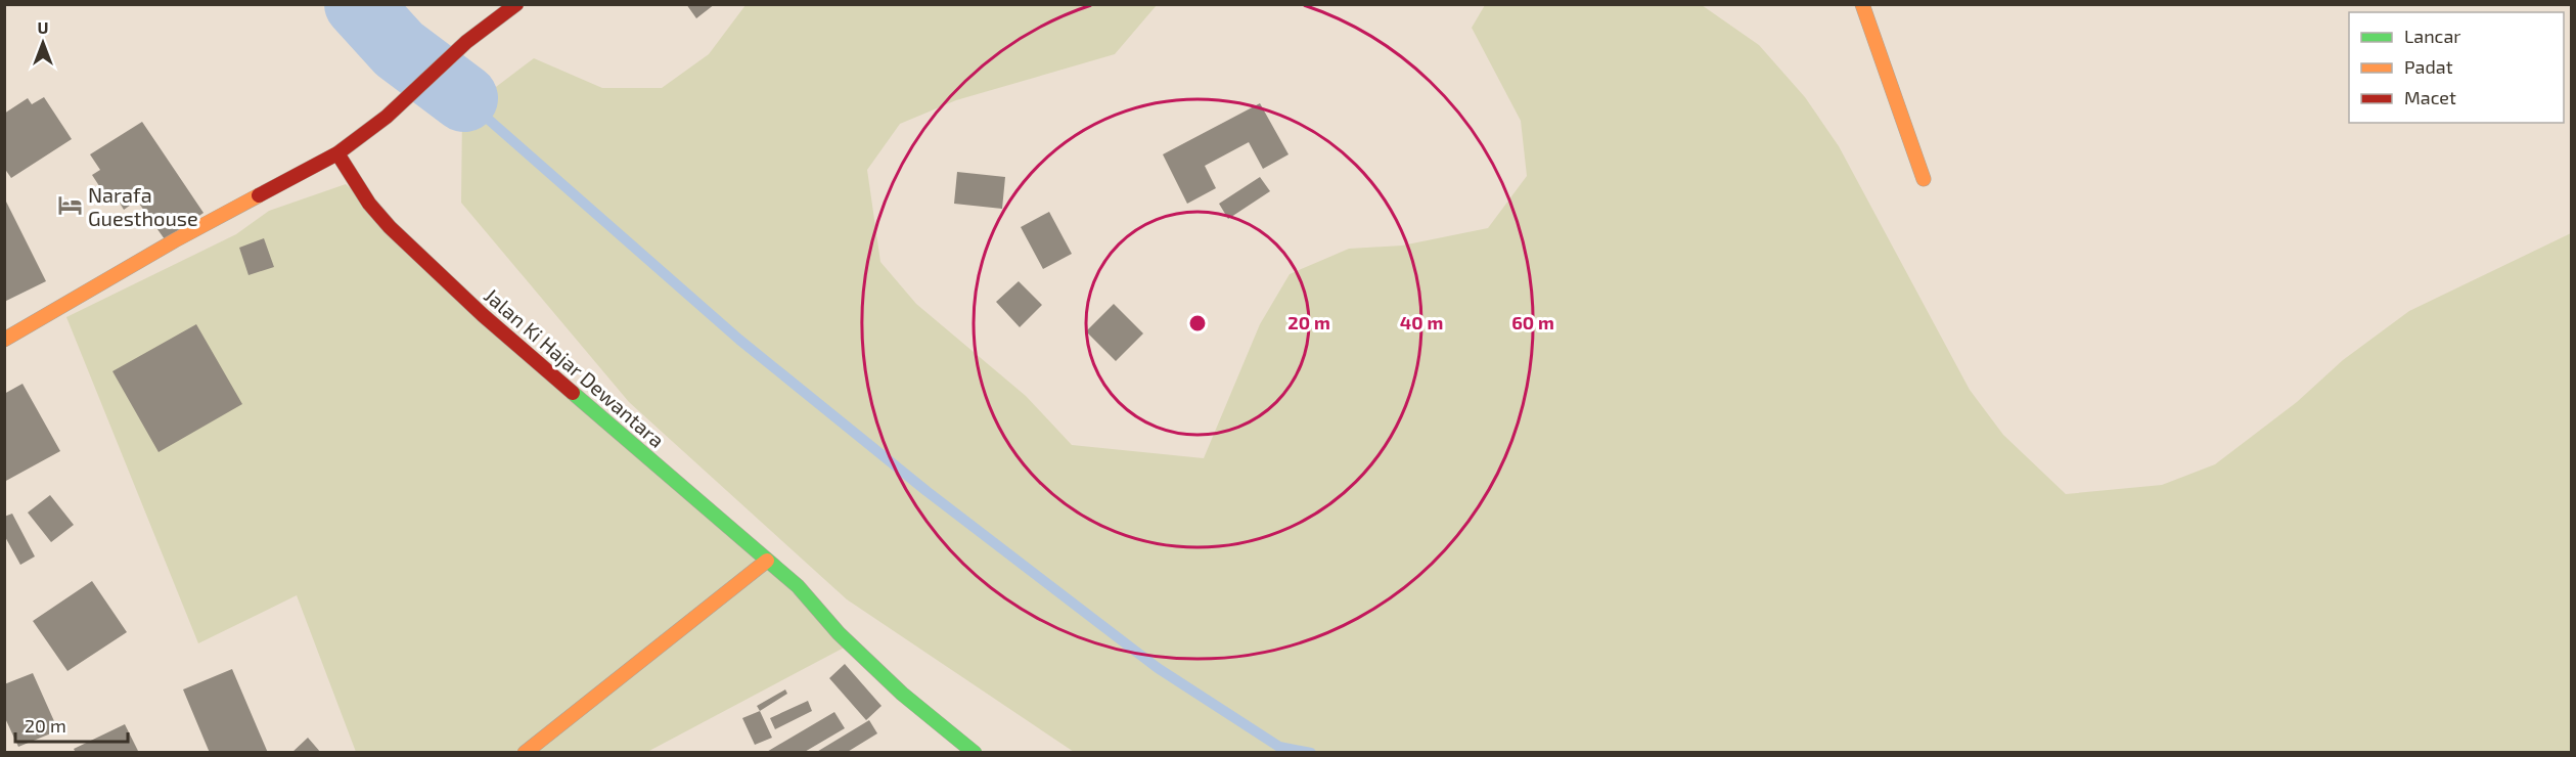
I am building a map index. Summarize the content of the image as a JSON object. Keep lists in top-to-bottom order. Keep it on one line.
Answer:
{"streets":{"street":["Jalan Ki Hajar Dewantara"]},"places":{"hotel":["Narafa Guesthouse"]},"legend":["Lancar","Padat","Macet"],"scale_bar":"20 m","north":"top","rings":["20 m","40 m","60 m"]}
